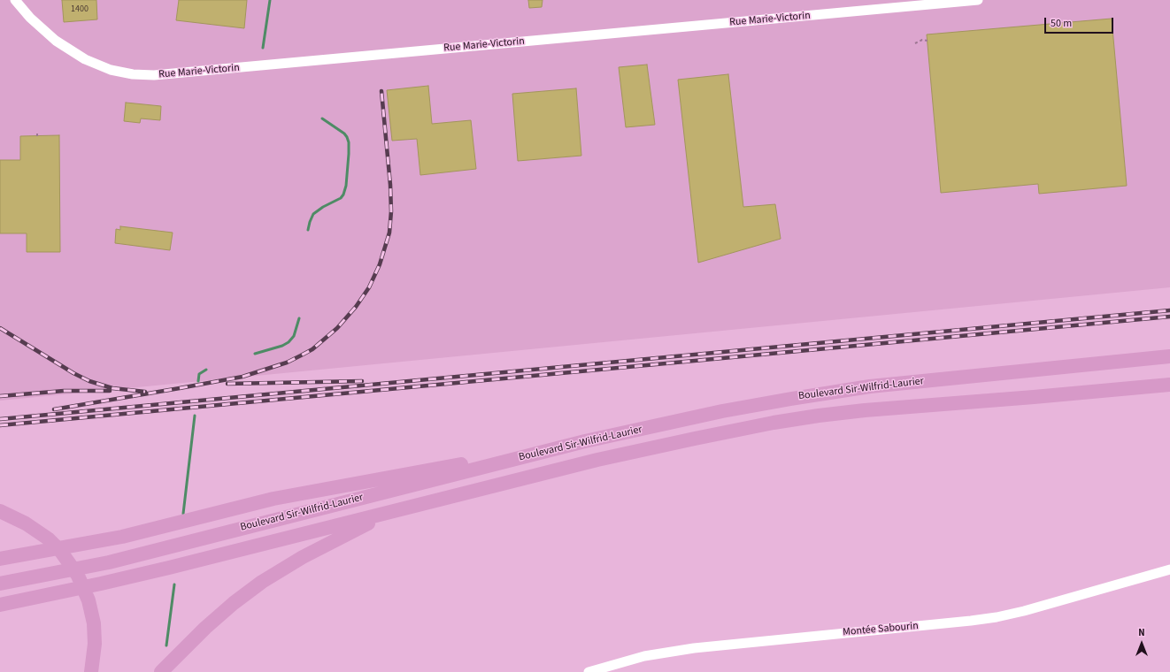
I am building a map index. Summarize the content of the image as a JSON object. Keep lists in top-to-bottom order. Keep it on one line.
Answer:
{"streets":{"highway":["Boulevard Sir-Wilfrid-Laurier"],"street":["Rue Marie-Victorin","Montée Sabourin"]},"house_numbers":["1400"],"scale_bar":"50 m","north":"top"}
